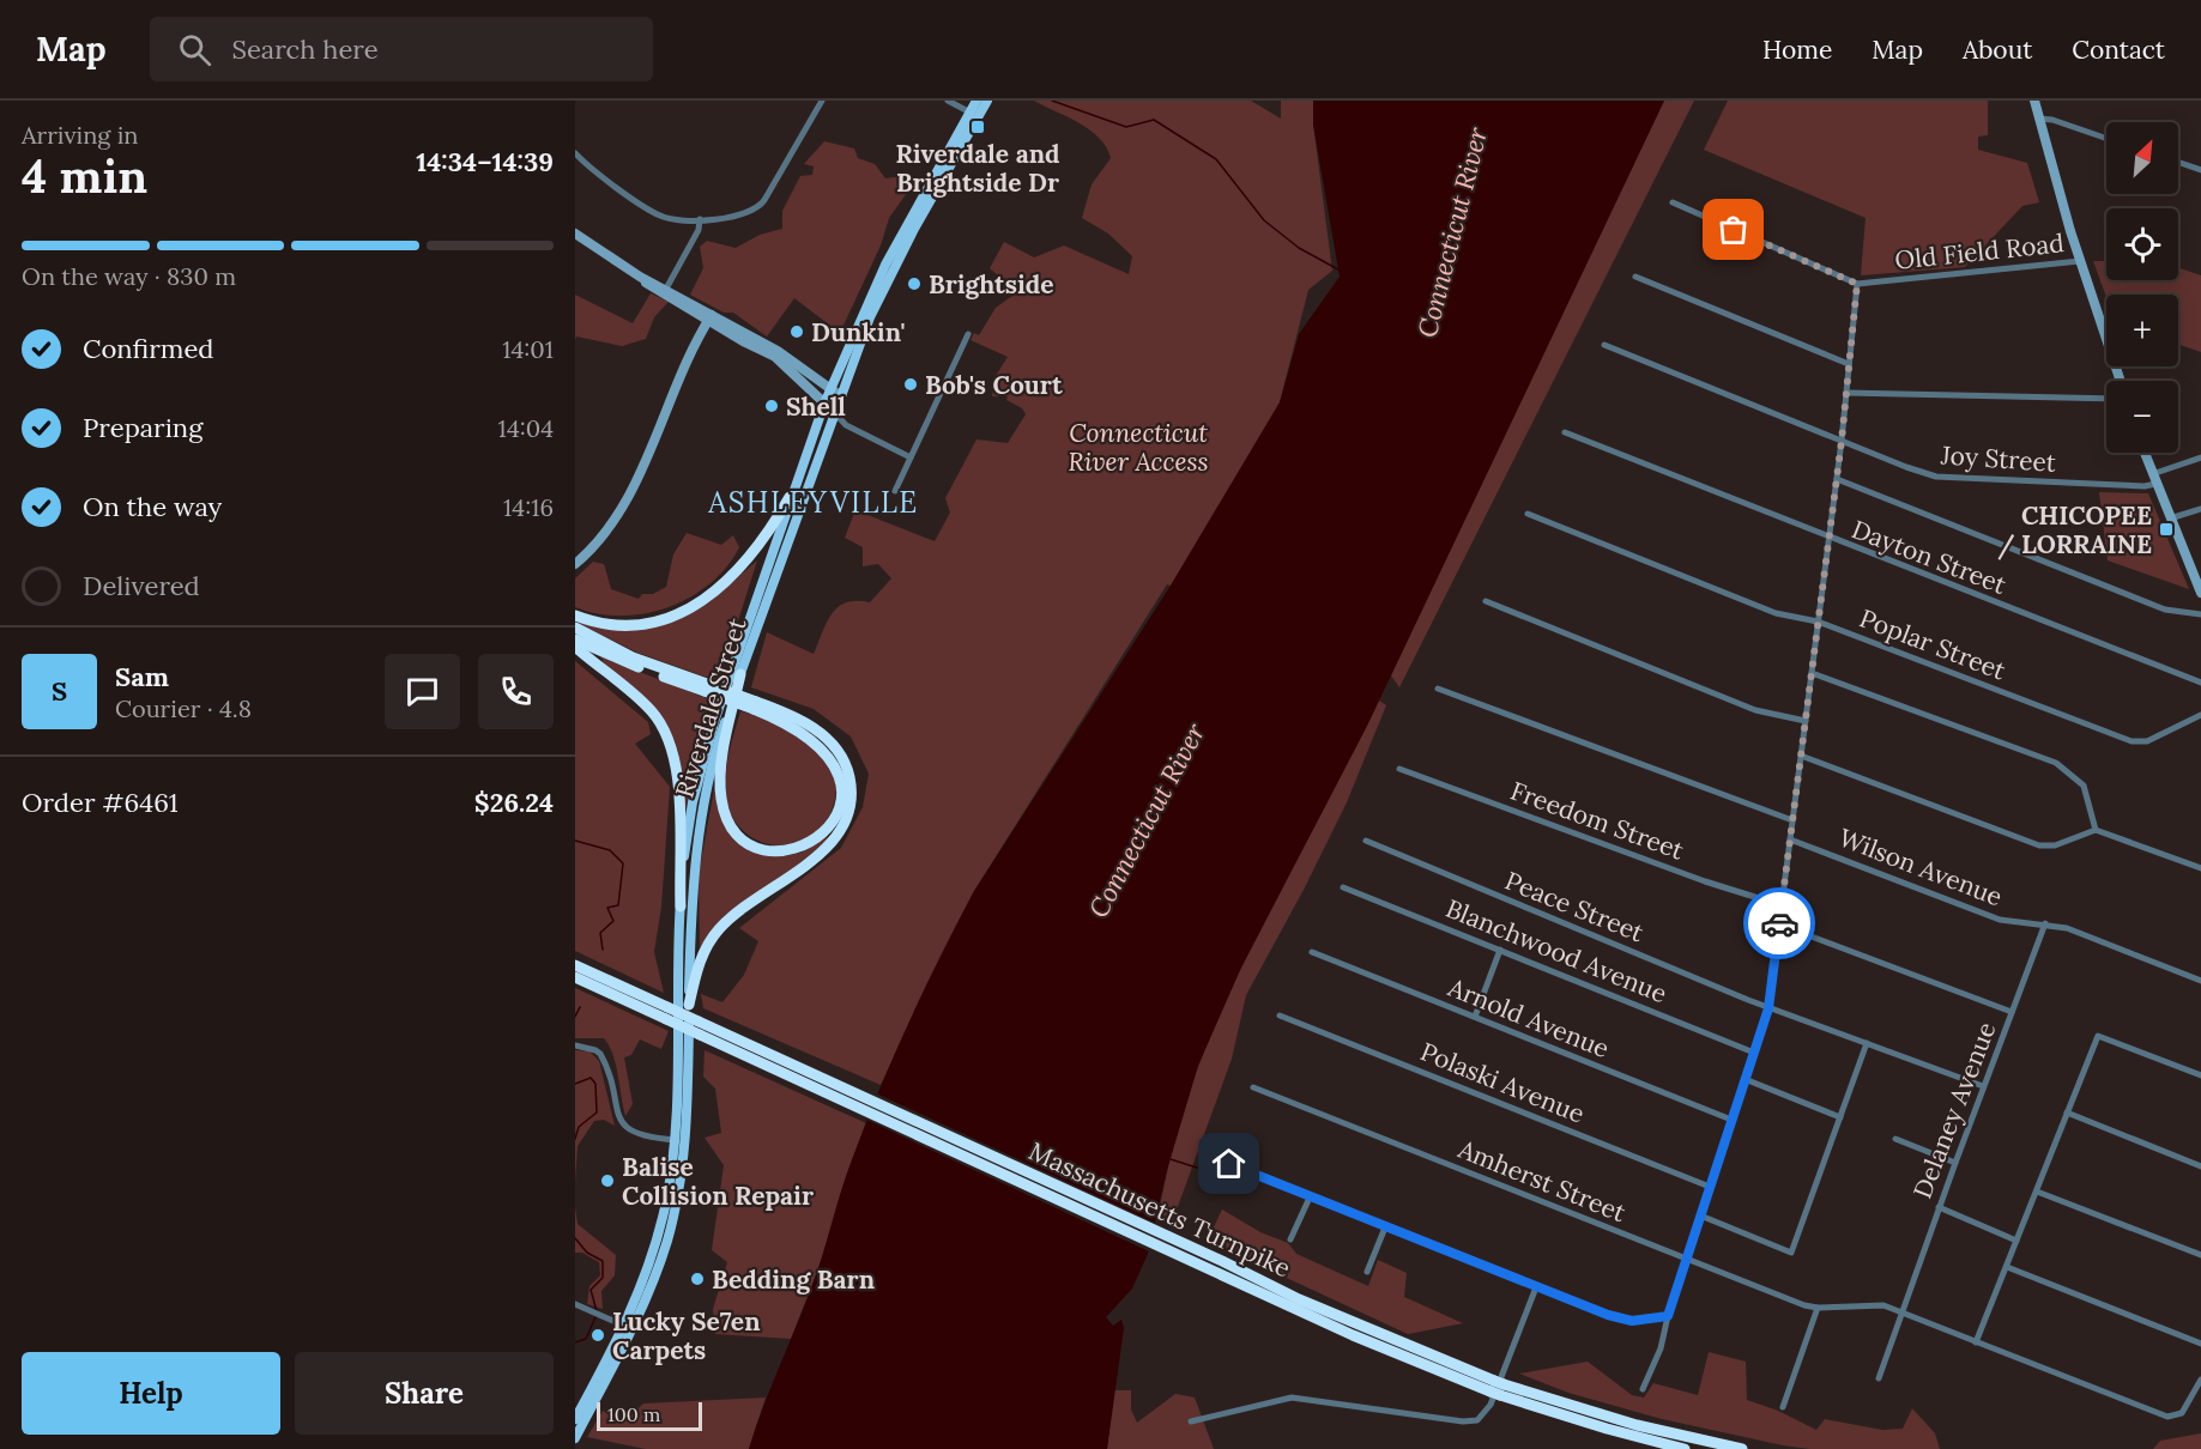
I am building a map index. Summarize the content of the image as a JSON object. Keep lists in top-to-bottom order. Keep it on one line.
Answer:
{"streets":{"highway":["Massachusetts Turnpike"],"main road":["Riverdale Street"],"street":["Old Field Road","Joy Street","Dayton Street","Poplar Street","Freedom Street","Wilson Avenue","Peace Street","Blanchwood Avenue","Arnold Avenue","Polaski Avenue","Delaney Avenue","Amherst Street"]},"crossings":[["Wilson Avenue","Delaney Avenue"],["Peace Street","Delaney Avenue"]],"districts":["ASHLEYVILLE"],"water":["Connecticut River"],"parks":["Connecticut River Access"],"places":{"transit":["Riverdale and Brightside Dr","CHICOPEE / LORRAINE"],"other":["Brightside","Dunkin'","Bob's Court","Shell","Balise Collision Repair","Bedding Barn","Lucky Se7en Carpets"]},"scale_bar":"100 m","north":"top right","page":{"header":"Map","search":"Search here","nav":["Home","Map","About","Contact"],"heading":["4 min","Arriving in","14:34–14:39"],"panel":["Sam","Courier · 4.8","Order #6461","$26.24"],"map_buttons":["+","−"],"bar":"On the way · 830 m","list":[["Confirmed","14:01"],["Preparing","14:04"],["On the way","14:16"],"Delivered"],"round":"S","buttons":["Help","Share"],"scale":"100 m"}}
